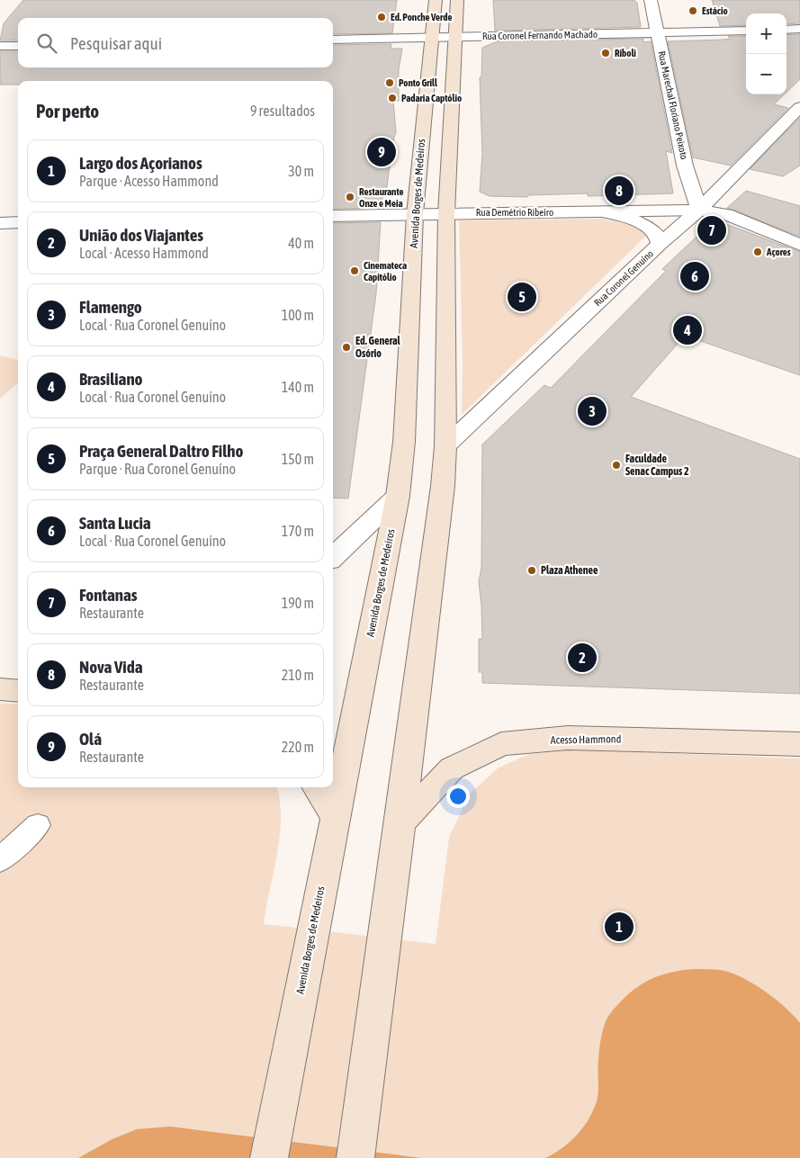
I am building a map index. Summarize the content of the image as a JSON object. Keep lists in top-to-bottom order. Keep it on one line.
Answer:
{"streets":{"main road":["Avenida Borges de Medeiros","Acesso Hammond"],"street":["Rua Coronel Fernando Machado","Rua Marechal Floriano Peixoto","Rua Demétrio Ribeiro","Rua Coronel Genuíno"]},"crossings":[["Rua Coronel Fernando Machado","Rua Marechal Floriano Peixoto"],["Rua Coronel Fernando Machado","Avenida Borges de Medeiros"],["Rua Marechal Floriano Peixoto","Rua Demétrio Ribeiro"],["Rua Marechal Floriano Peixoto","Rua Coronel Genuíno"],["Avenida Borges de Medeiros","Rua Demétrio Ribeiro"],["Rua Demétrio Ribeiro","Rua Coronel Genuíno"]],"places":["Estácio","Ed. Ponche Verde","Riboli","Ponto Grill","Padaria Captólio","Restaurante Onze e Meia","Açores","Cinemateca Capitólio","Ed. General Osório","Faculdade Senac Campus 2","Plaza Athenee"],"page":{"map_buttons":["+","−"],"search":"Pesquisar aqui","heading":["Por perto","9 resultados"],"pins":["9","8","7","6","5","4","3","2","1"],"list":[{"mark":"1","name":"Largo dos Açorianos","note":"Parque · Acesso Hammond","value":"30 m"},{"mark":"2","name":"União dos Viajantes","note":"Local · Acesso Hammond","value":"40 m"},{"mark":"3","name":"Flamengo","note":"Local · Rua Coronel Genuíno","value":"100 m"},{"mark":"4","name":"Brasiliano","note":"Local · Rua Coronel Genuíno","value":"140 m"},{"mark":"5","name":"Praça General Daltro Filho","note":"Parque · Rua Coronel Genuíno","value":"150 m"},{"mark":"6","name":"Santa Lucia","note":"Local · Rua Coronel Genuíno","value":"170 m"},{"mark":"7","name":"Fontanas","note":"Restaurante","value":"190 m"},{"mark":"8","name":"Nova Vida","note":"Restaurante","value":"210 m"},{"mark":"9","name":"Olá","note":"Restaurante","value":"220 m"}]}}
